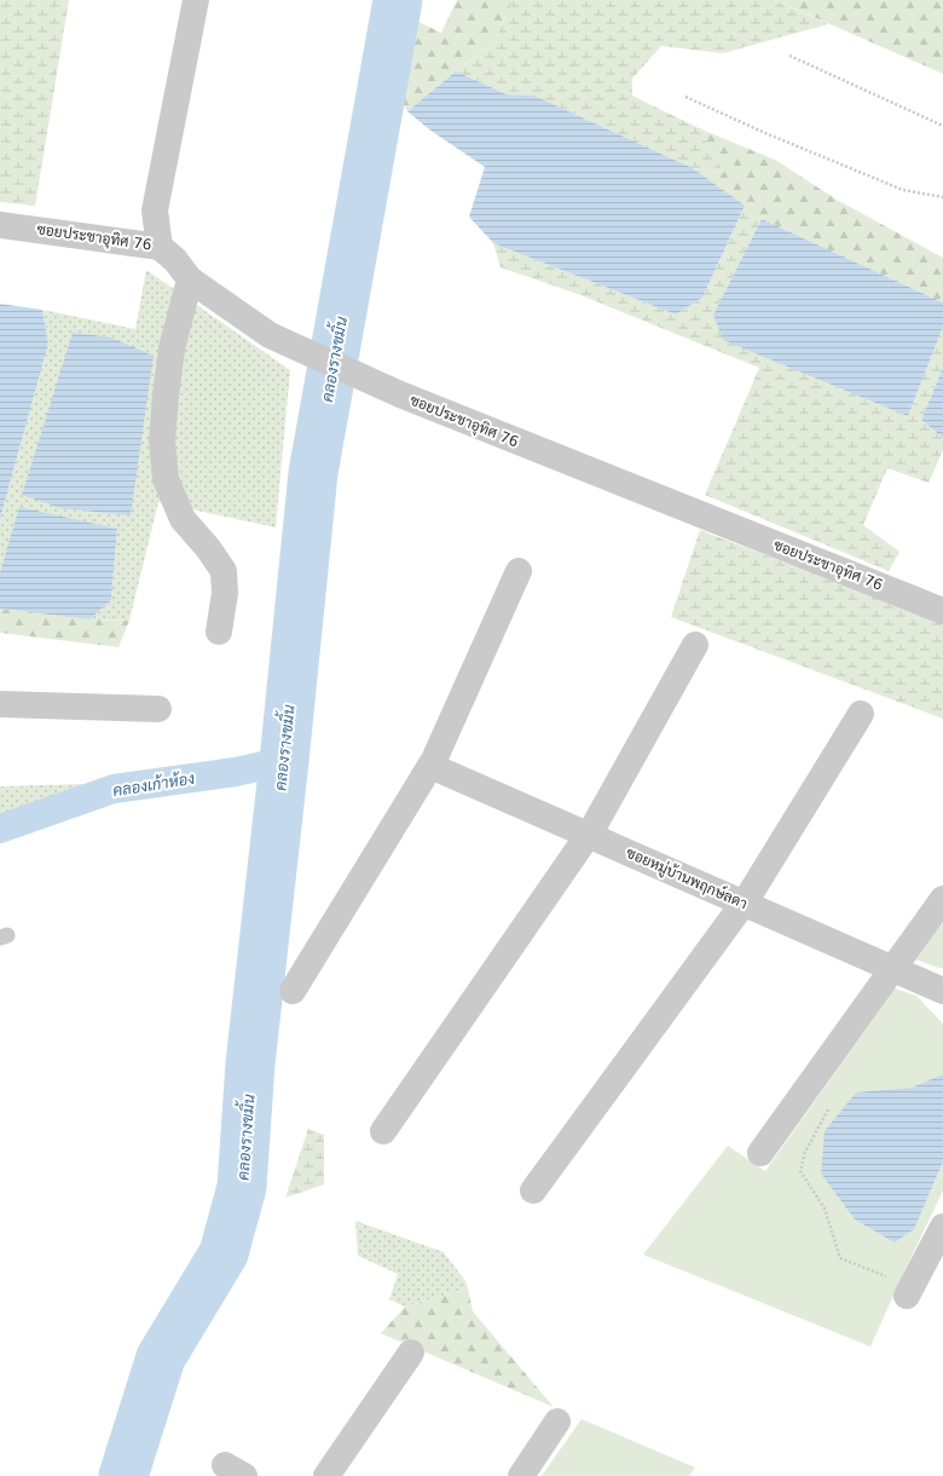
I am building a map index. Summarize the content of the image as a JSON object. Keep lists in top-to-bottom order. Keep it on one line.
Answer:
{"streets":{"street":["ซอยประชาอุทิศ 76","ซอยหมู่บ้านพฤกษ์ลดา"]},"water":["คลองรางขมิ้น","คลองเก้าห้อง"]}
